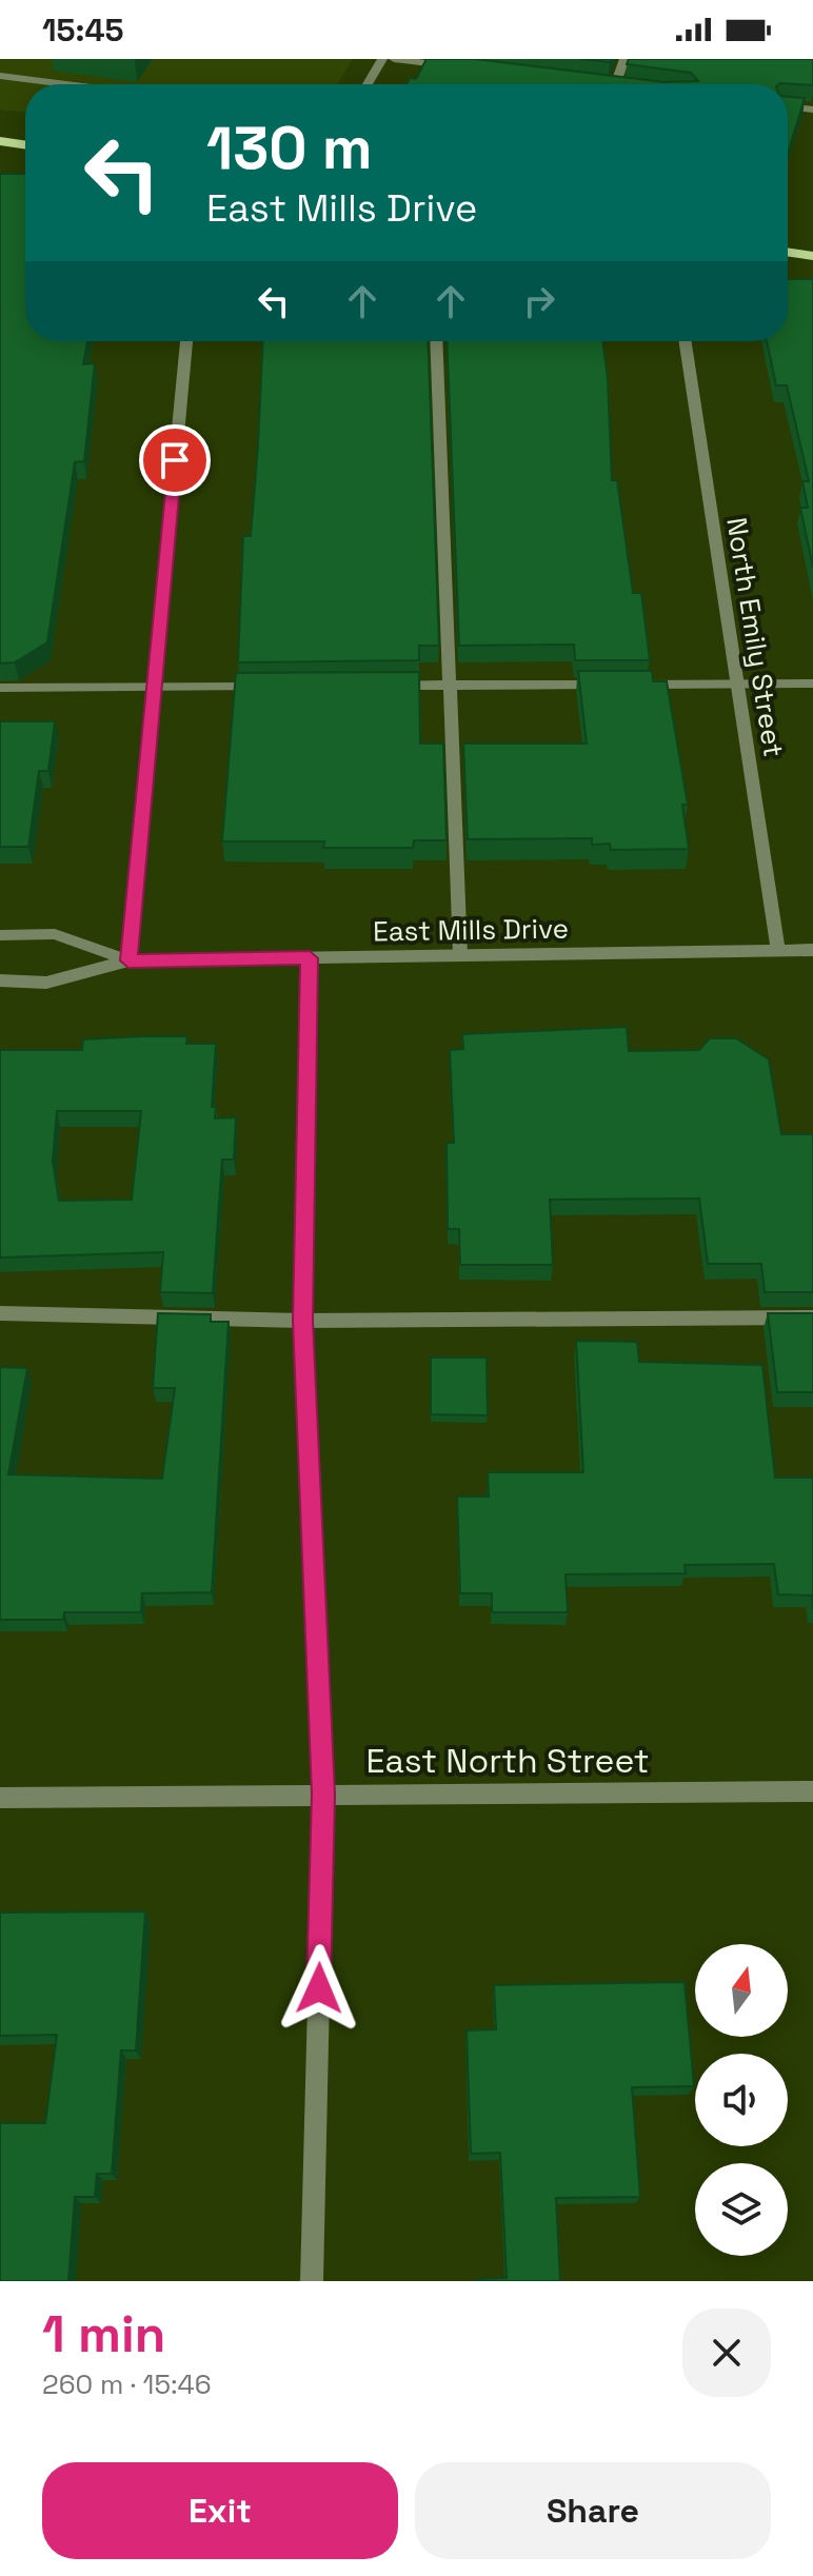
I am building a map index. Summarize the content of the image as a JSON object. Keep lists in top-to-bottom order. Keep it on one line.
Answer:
{"streets":{"street":["North Emily Street","East Mills Drive","East North Street"]},"crossings":[["North Emily Street","East Mills Drive"]],"north":"top","page":{"status":"15:45","turn":["130 m","East Mills Drive"],"heading":["1 min","260 m · 15:46"],"buttons":["Exit","Share"]}}
